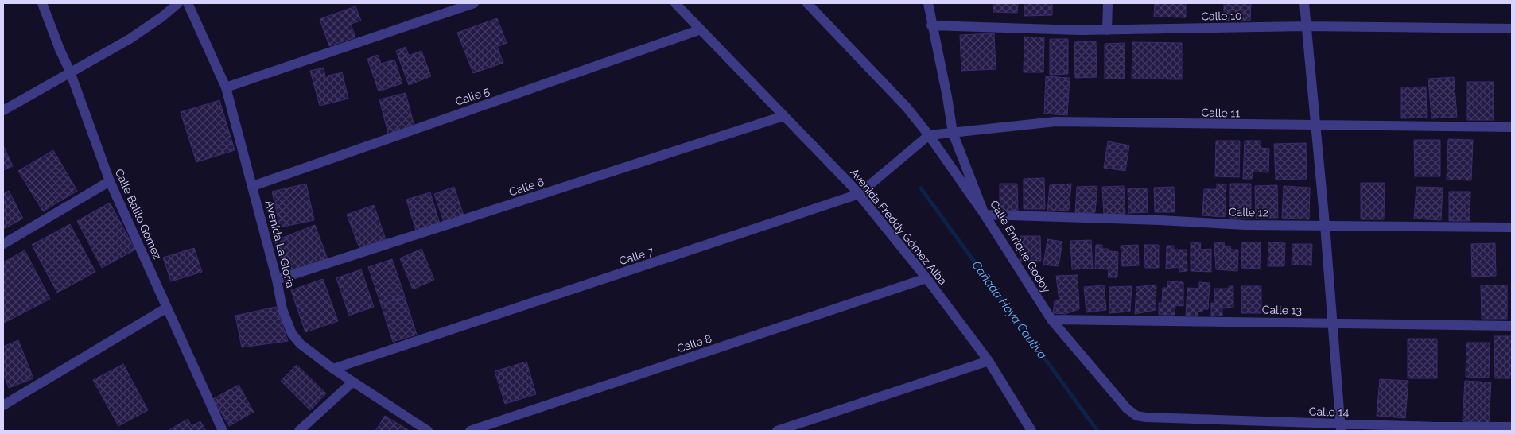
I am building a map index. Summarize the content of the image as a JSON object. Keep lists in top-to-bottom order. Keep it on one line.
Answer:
{"streets":{"street":["Calle 10","Calle 5","Calle 11","Calle 6","Calle 12","Calle Balilo Gómez","Avenida Freddy Gómez Alba","Avenida La Gloria","Calle Enrique Godoy","Calle 7","Calle 13","Calle 8","Calle 14"]},"crossings":[["Calle 10","Calle Enrique Godoy"],["Calle 5","Avenida Freddy Gómez Alba"],["Calle 5","Avenida La Gloria"],["Calle 11","Calle Enrique Godoy"],["Calle 11","Calle 7"],["Calle 6","Avenida Freddy Gómez Alba"],["Calle 6","Avenida La Gloria"],["Calle 12","Calle Enrique Godoy"],["Avenida Freddy Gómez Alba","Calle 7"],["Avenida Freddy Gómez Alba","Calle 8"],["Avenida La Gloria","Calle 7"],["Calle Enrique Godoy","Calle 13"],["Calle Enrique Godoy","Calle 14"]],"water":["Cañada Hoya Cautiva"]}
